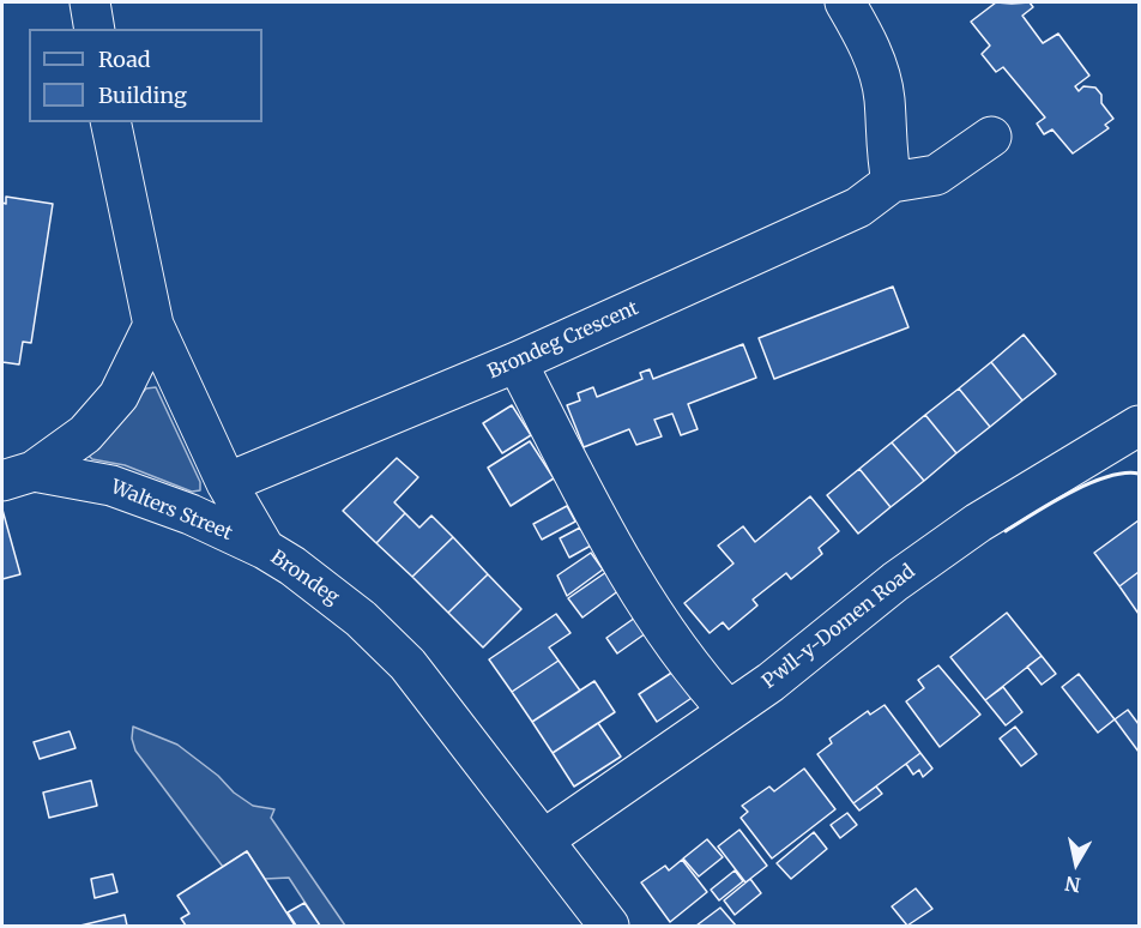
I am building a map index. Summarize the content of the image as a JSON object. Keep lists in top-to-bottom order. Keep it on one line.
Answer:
{"streets":{"street":["Brondeg Crescent","Walters Street","Brondeg","Pwll-y-Domen Road"]},"crossings":[["Brondeg Crescent","Brondeg"],["Walters Street","Brondeg"],["Brondeg","Pwll-y-Domen Road"]],"legend":["Road","Building"],"north":"bottom"}
